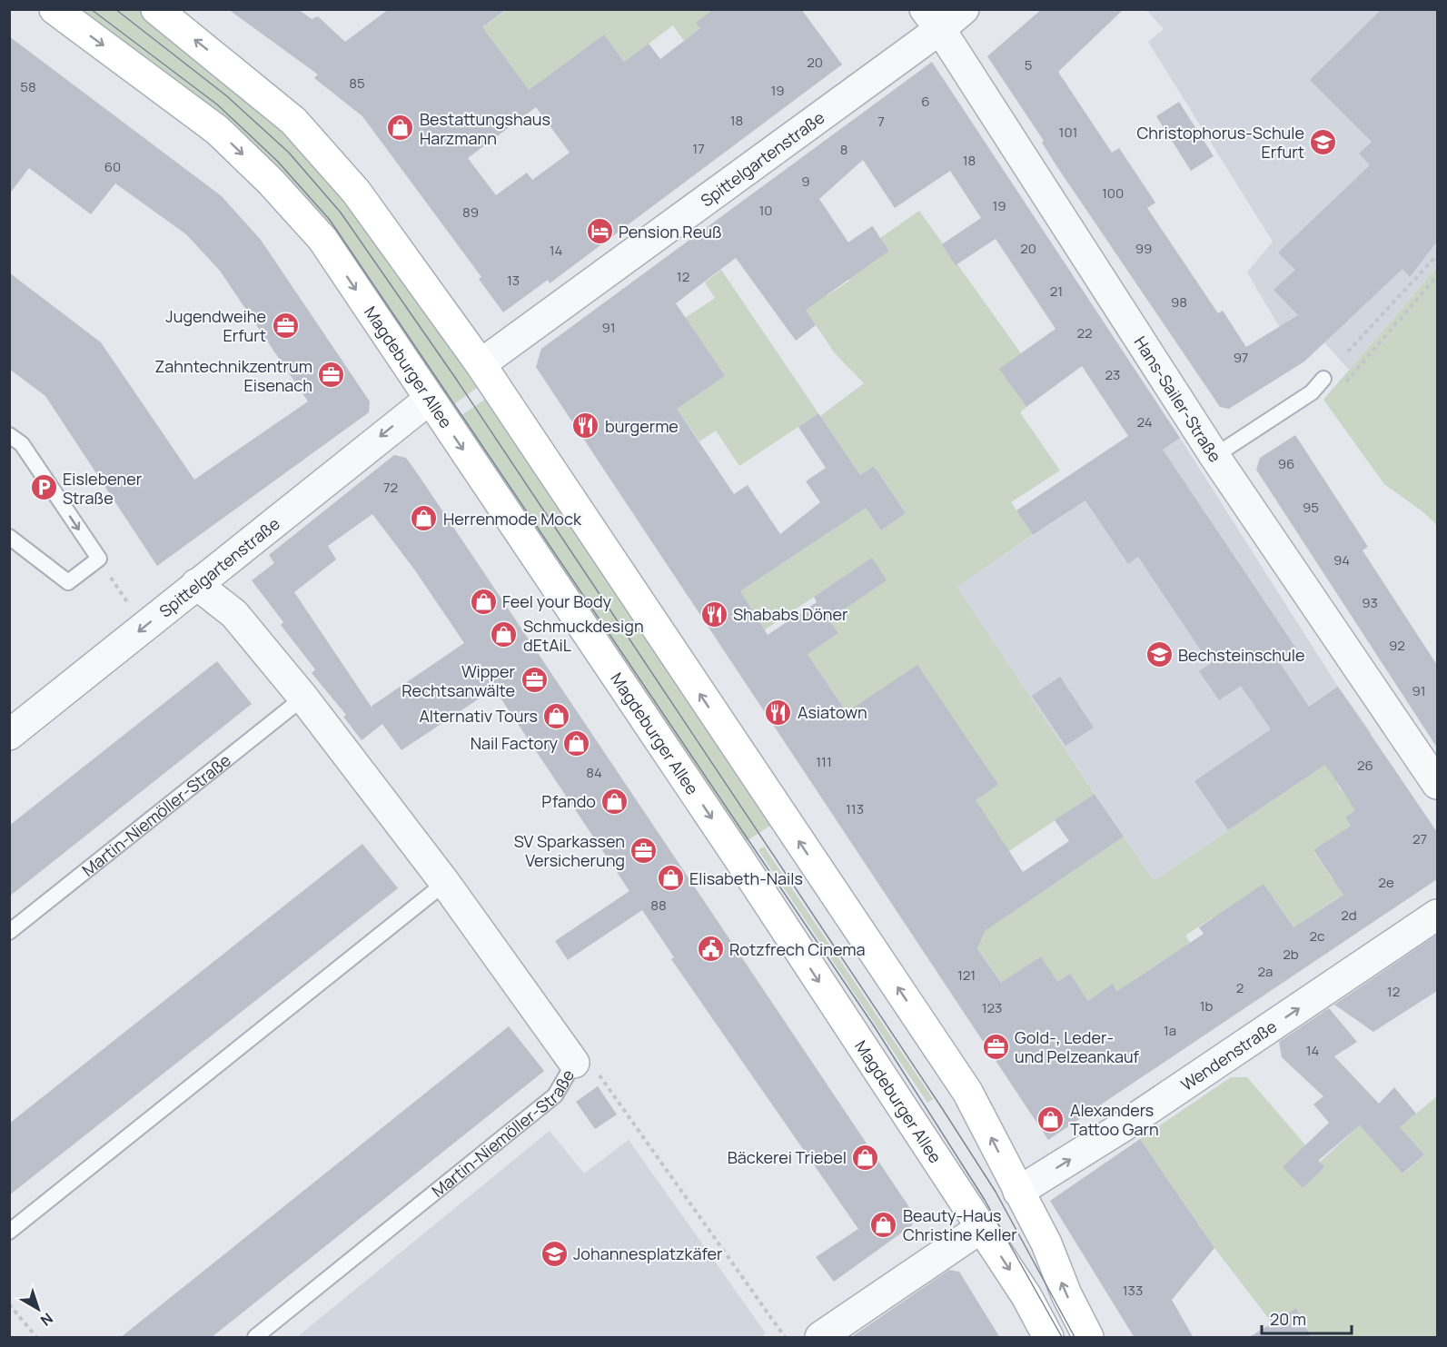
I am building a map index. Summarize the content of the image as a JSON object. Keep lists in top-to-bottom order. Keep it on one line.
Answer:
{"streets":{"main road":["Magdeburger Allee"],"street":["Spittelgartenstraße","Hans-Sailer-Straße","Martin-Niemöller-Straße","Wendenstraße"]},"crossings":[["Spittelgartenstraße","Magdeburger Allee"],["Spittelgartenstraße","Hans-Sailer-Straße"],["Spittelgartenstraße","Martin-Niemöller-Straße"]],"one_way":["Wendenstraße"],"places":{"shop":["Bestattungshaus Harzmann","Herrenmode Mock","Feel your Body","Schmuckdesign dEtAiL","Alternativ Tours","Nail Factory","Pfando","Elisabeth-Nails","Alexanders Tattoo Garn","Bäckerei Triebel","Beauty-Haus Christine Keller"],"school or university":["Christophorus-Schule Erfurt","Bechsteinschule","Johannesplatzkäfer"],"hotel":["Pension Reuß"],"office":["Jugendweihe Erfurt","Zahntechnikzentrum Eisenach","Wipper Rechtsanwälte","SV Sparkassen Versicherung","Gold-, Leder- und Pelzeankauf"],"restaurant":["burgerme","Shababs Döner","Asiatown"],"parking":["Eislebener Straße"],"public building":["Rotzfrech Cinema"]},"house_numbers":["20","5","85","58","19","6","18","7","101","17","8","18","60","9","100","19","10","89","20","99","14","12","13","21","98","91","22","97","23","24","96","72","95","94","93","92","91","111","26","84","113","27","2e","88","2d","2c","2b","2a","121","2","12","1b","123","1a","14","133"],"scale_bar":"20 m","north":"bottom right"}
